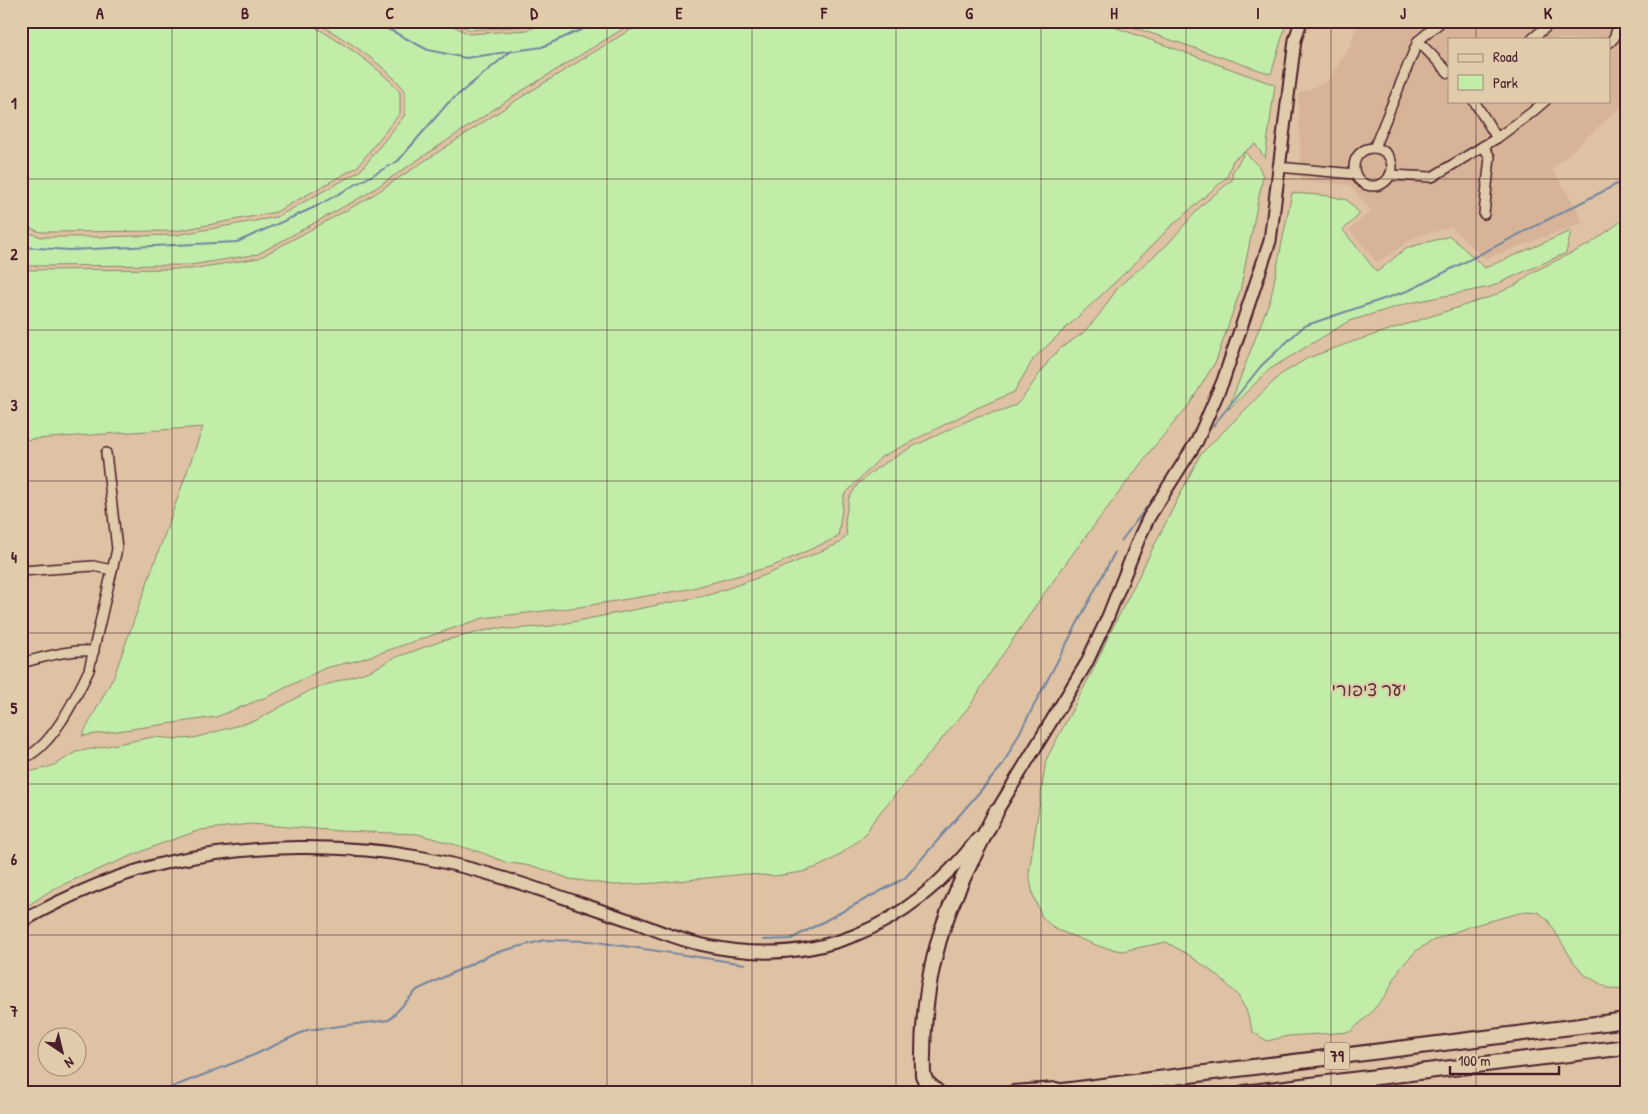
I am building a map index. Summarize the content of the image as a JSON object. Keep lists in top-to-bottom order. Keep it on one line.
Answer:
{"streets":{"highway":["79"]},"parks":["יער ציפורי"],"legend":["Road","Park"],"scale_bar":"100 m","north":"bottom right","grid":{"columns":["A","B","C","D","E","F","G","H","I","J","K"],"rows":["1","2","3","4","5","6","7"]}}
